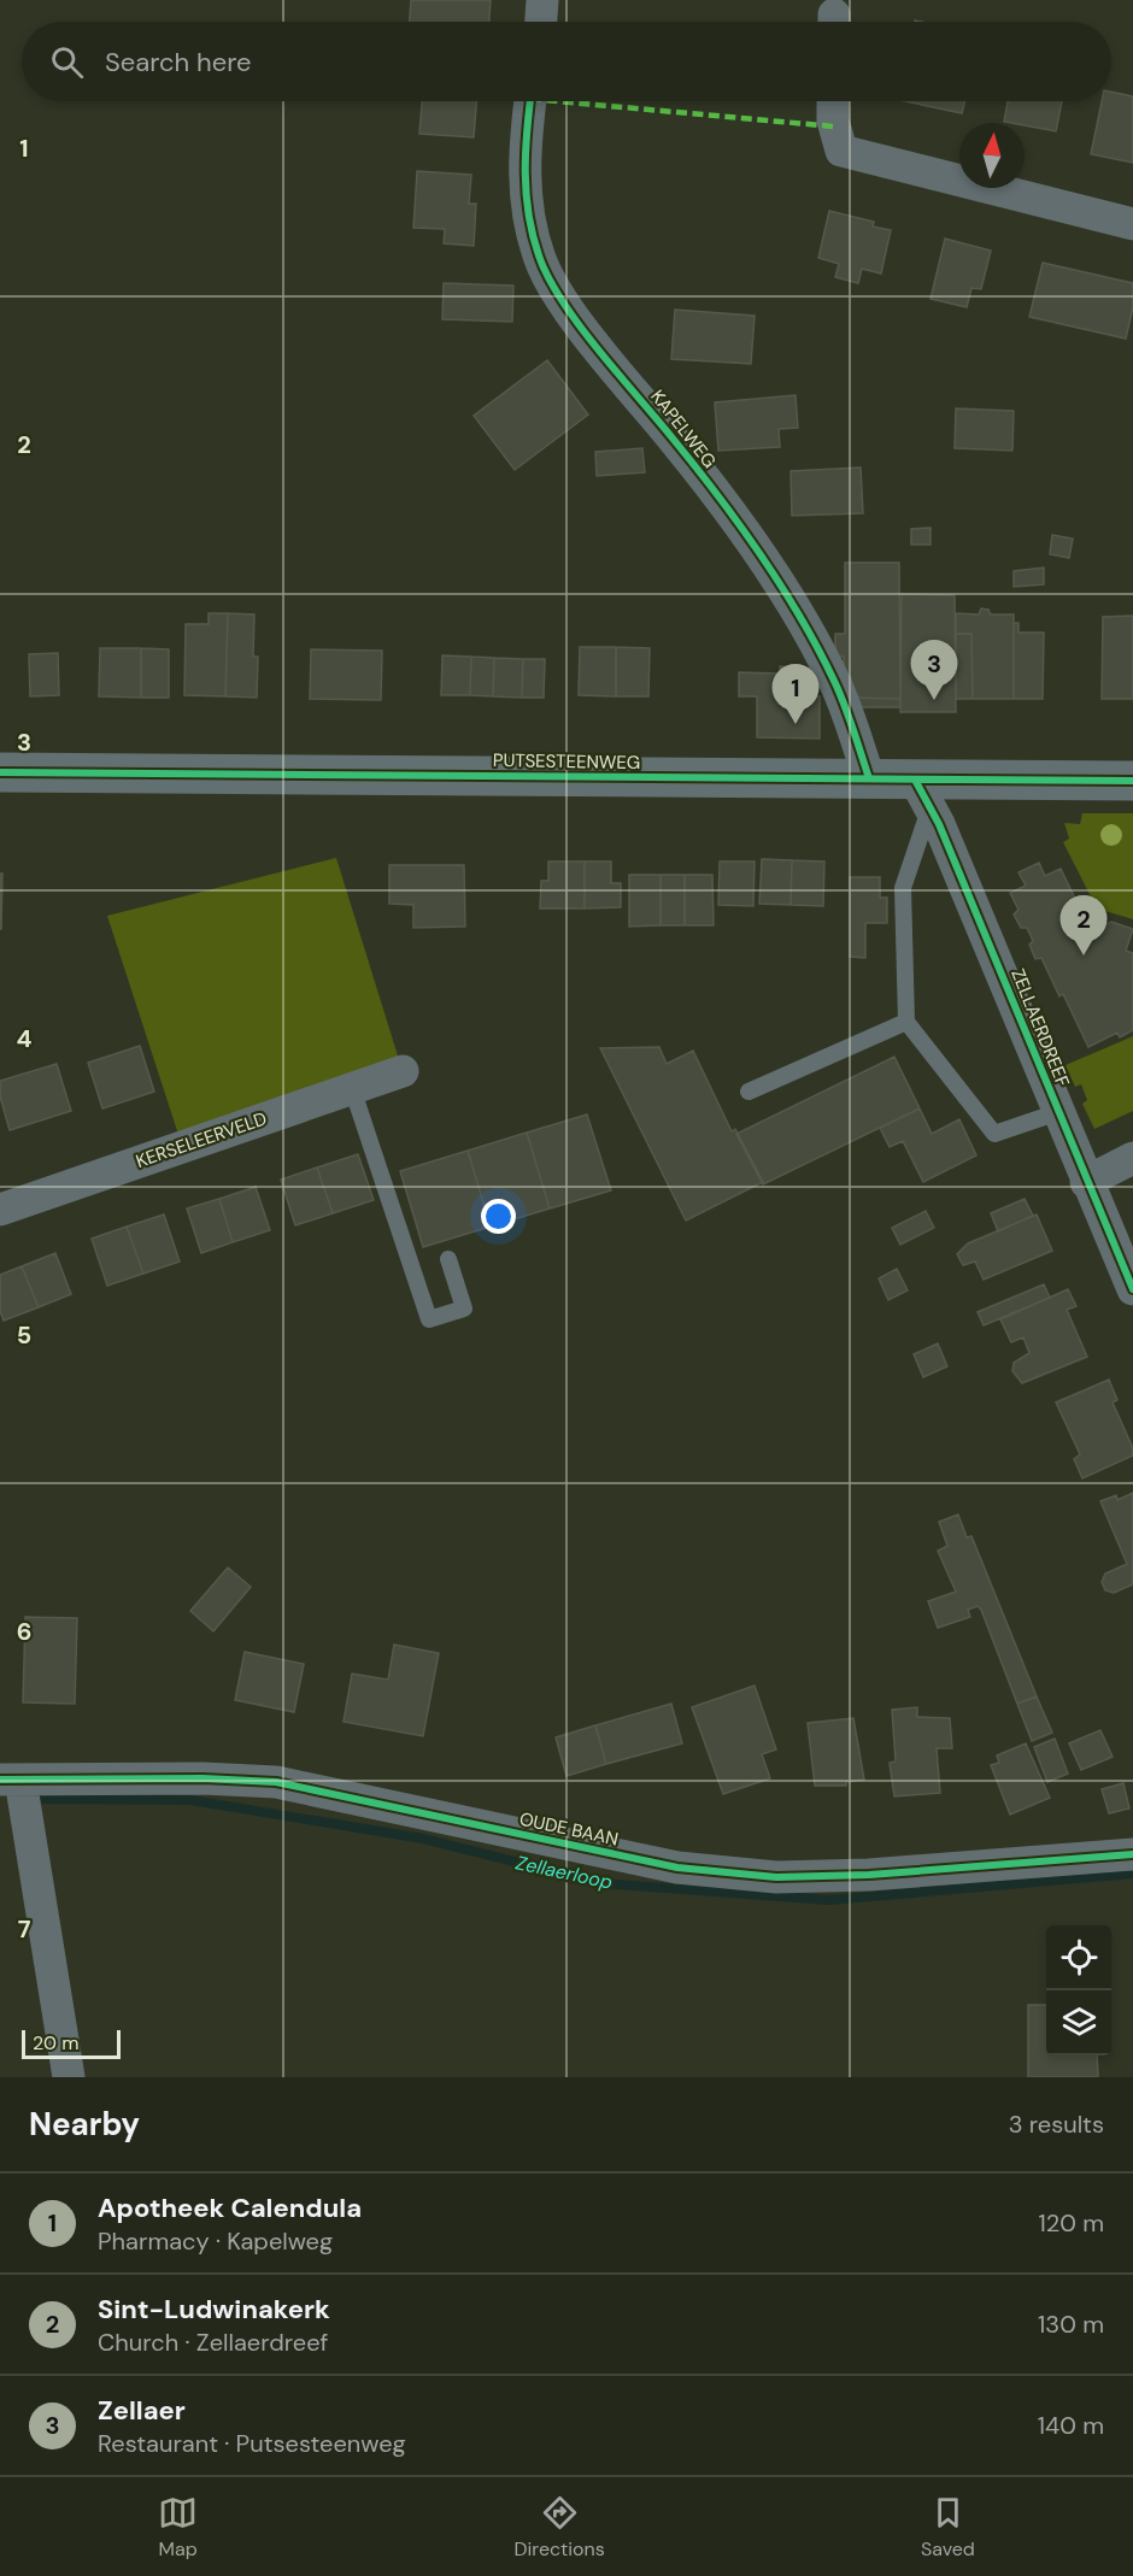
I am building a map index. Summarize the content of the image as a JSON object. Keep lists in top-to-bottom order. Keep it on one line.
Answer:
{"streets":{"main road":["PUTSESTEENWEG"],"street":["KAPELWEG","ZELLAERDREEF","KERSELEERVELD","OUDE BAAN"]},"crossings":[["KAPELWEG","PUTSESTEENWEG"],["PUTSESTEENWEG","ZELLAERDREEF"]],"water":["Zellaerloop"],"scale_bar":"20 m","north":"top","page":{"search":"Search here","pins":["3","1","2"],"scale":"20 m","heading":["Nearby","3 results"],"list":[{"mark":"1","name":"Apotheek Calendula","note":"Pharmacy · Kapelweg","value":"120 m"},{"mark":"2","name":"Sint-Ludwinakerk","note":"Church · Zellaerdreef","value":"130 m"},{"mark":"3","name":"Zellaer","note":"Restaurant · Putsesteenweg","value":"140 m"}],"nav":["Map","Directions","Saved"]},"grid":{"rows":["1","2","3","4","5","6","7"]}}
